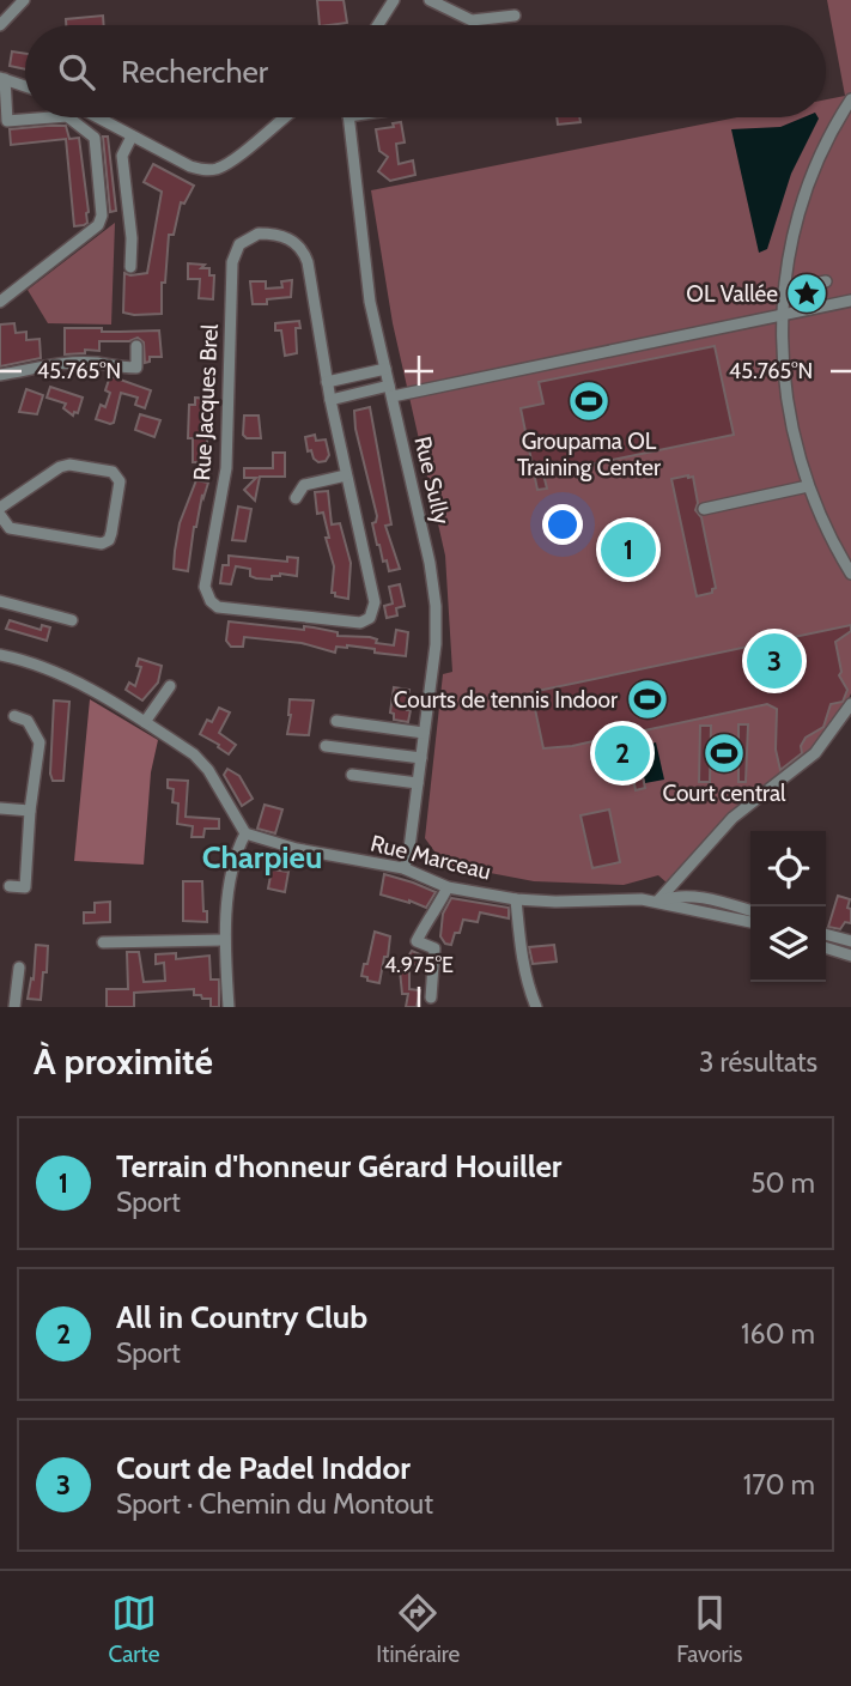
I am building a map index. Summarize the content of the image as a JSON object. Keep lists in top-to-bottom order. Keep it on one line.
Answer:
{"streets":{"street":["Rue Jacques Brel","Rue Sully","Rue Marceau"]},"crossings":[["Rue Sully","Rue Marceau"]],"districts":["Charpieu"],"places":{"place":["OL Vallée"],"sports":["Groupama OL Training Center","Courts de tennis Indoor","Court central"]},"page":{"search":"Rechercher","pins":["1","3","2"],"heading":["À proximité","3 résultats"],"list":[{"mark":"1","name":"Terrain d'honneur Gérard Houiller","note":"Sport","value":"50 m"},{"mark":"2","name":"All in Country Club","note":"Sport","value":"160 m"},{"mark":"3","name":"Court de Padel Inddor","note":"Sport · Chemin du Montout","value":"170 m"}],"nav":["Carte","Itinéraire","Favoris"]},"coordinates":["45.765°N","4.975°E"]}
